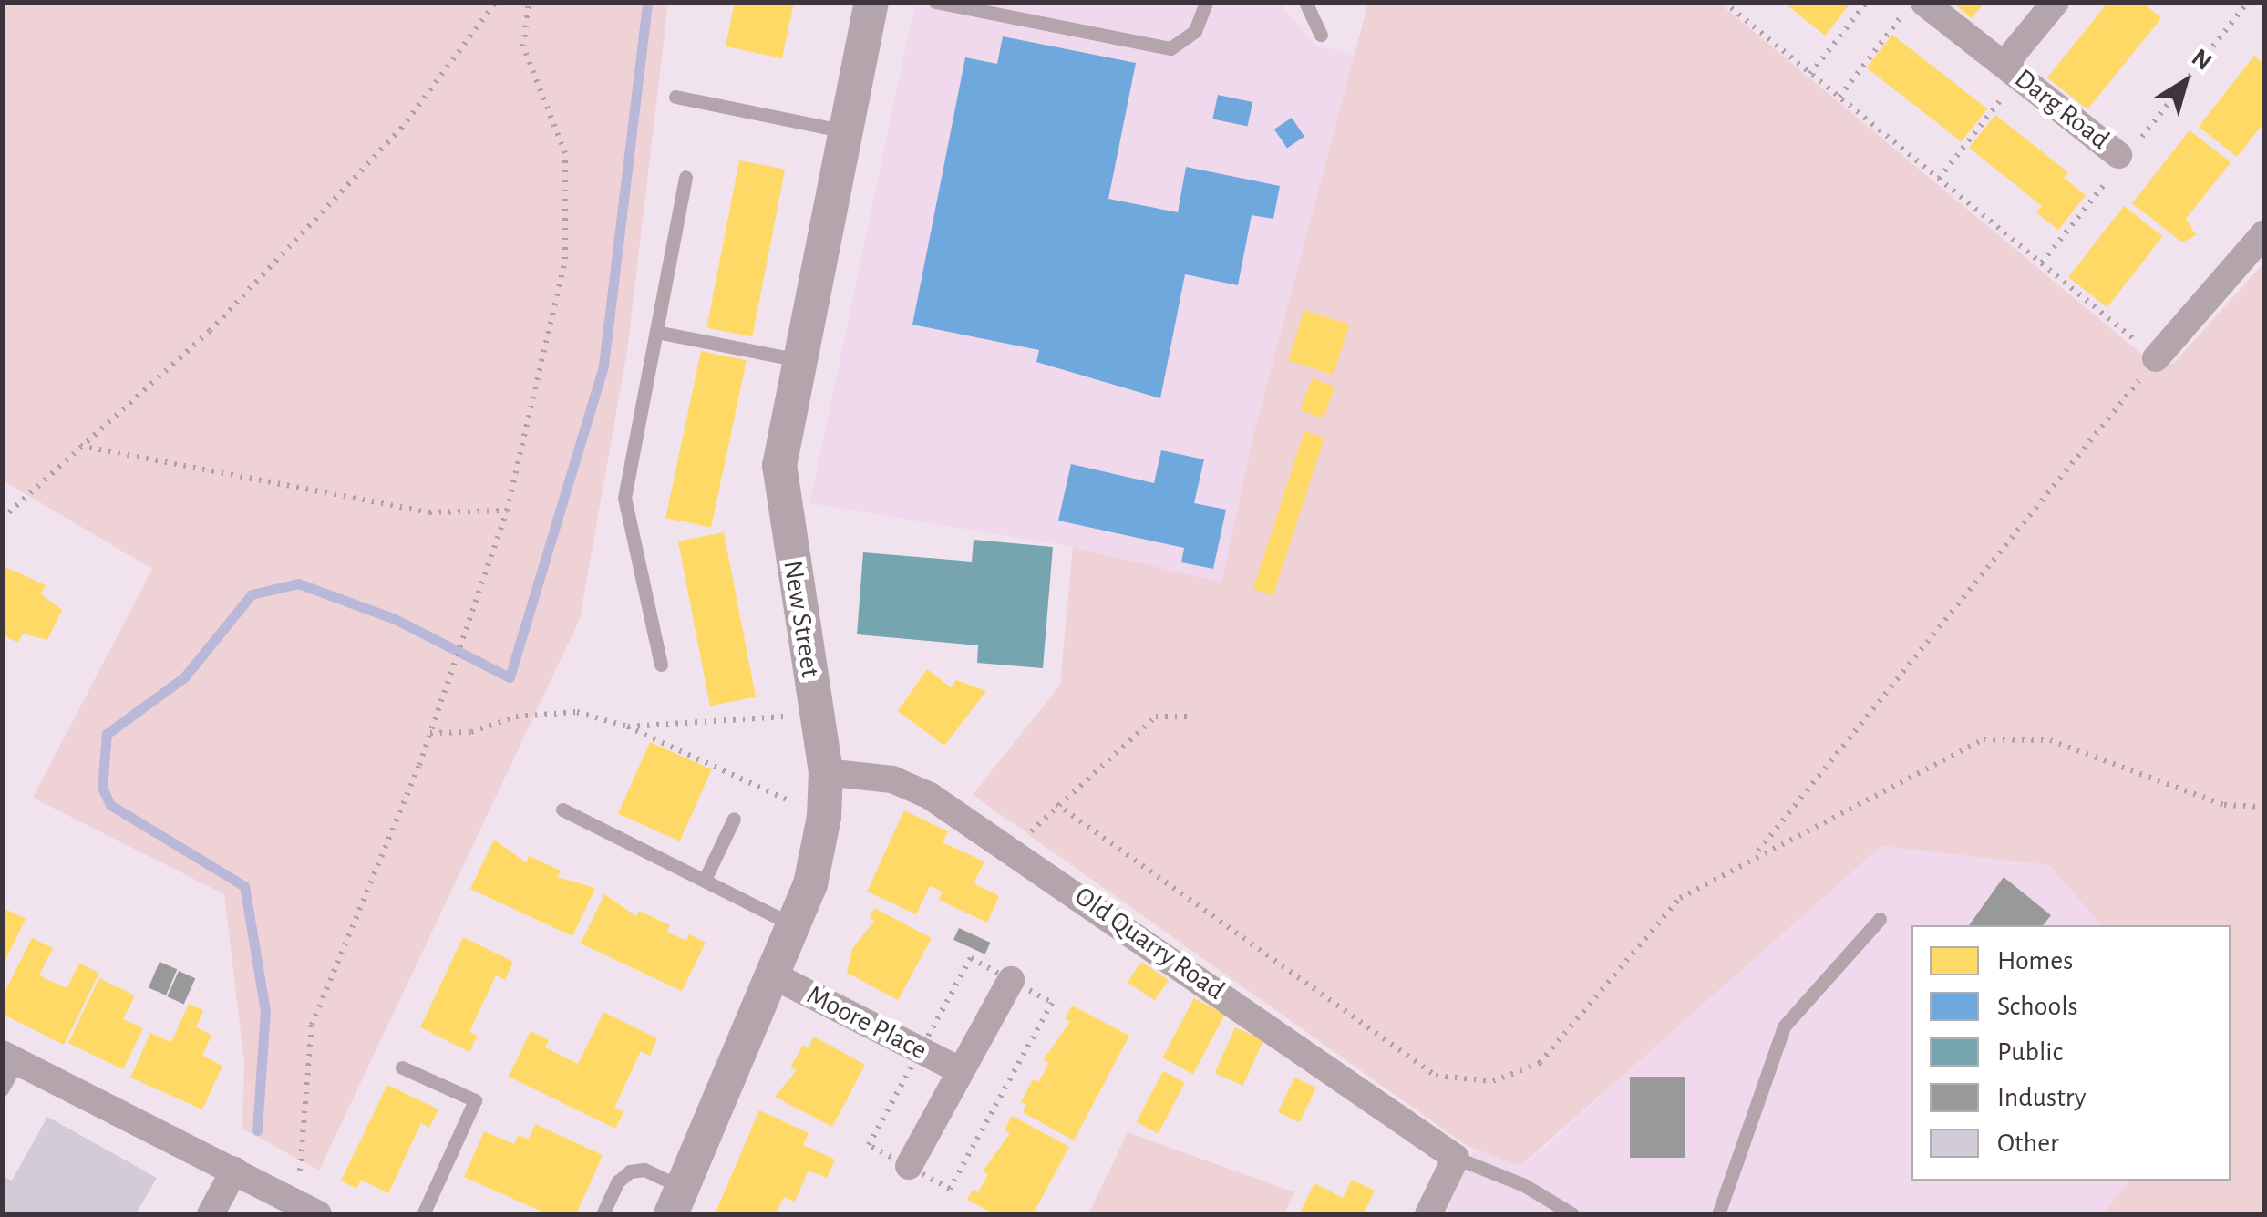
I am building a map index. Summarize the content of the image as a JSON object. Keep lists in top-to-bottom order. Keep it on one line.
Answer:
{"streets":{"street":["Darg Road","New Street","Old Quarry Road","Moore Place"]},"crossings":[["New Street","Old Quarry Road"],["New Street","Moore Place"]],"legend":["Homes","Schools","Public","Industry","Other"],"north":"top right"}
